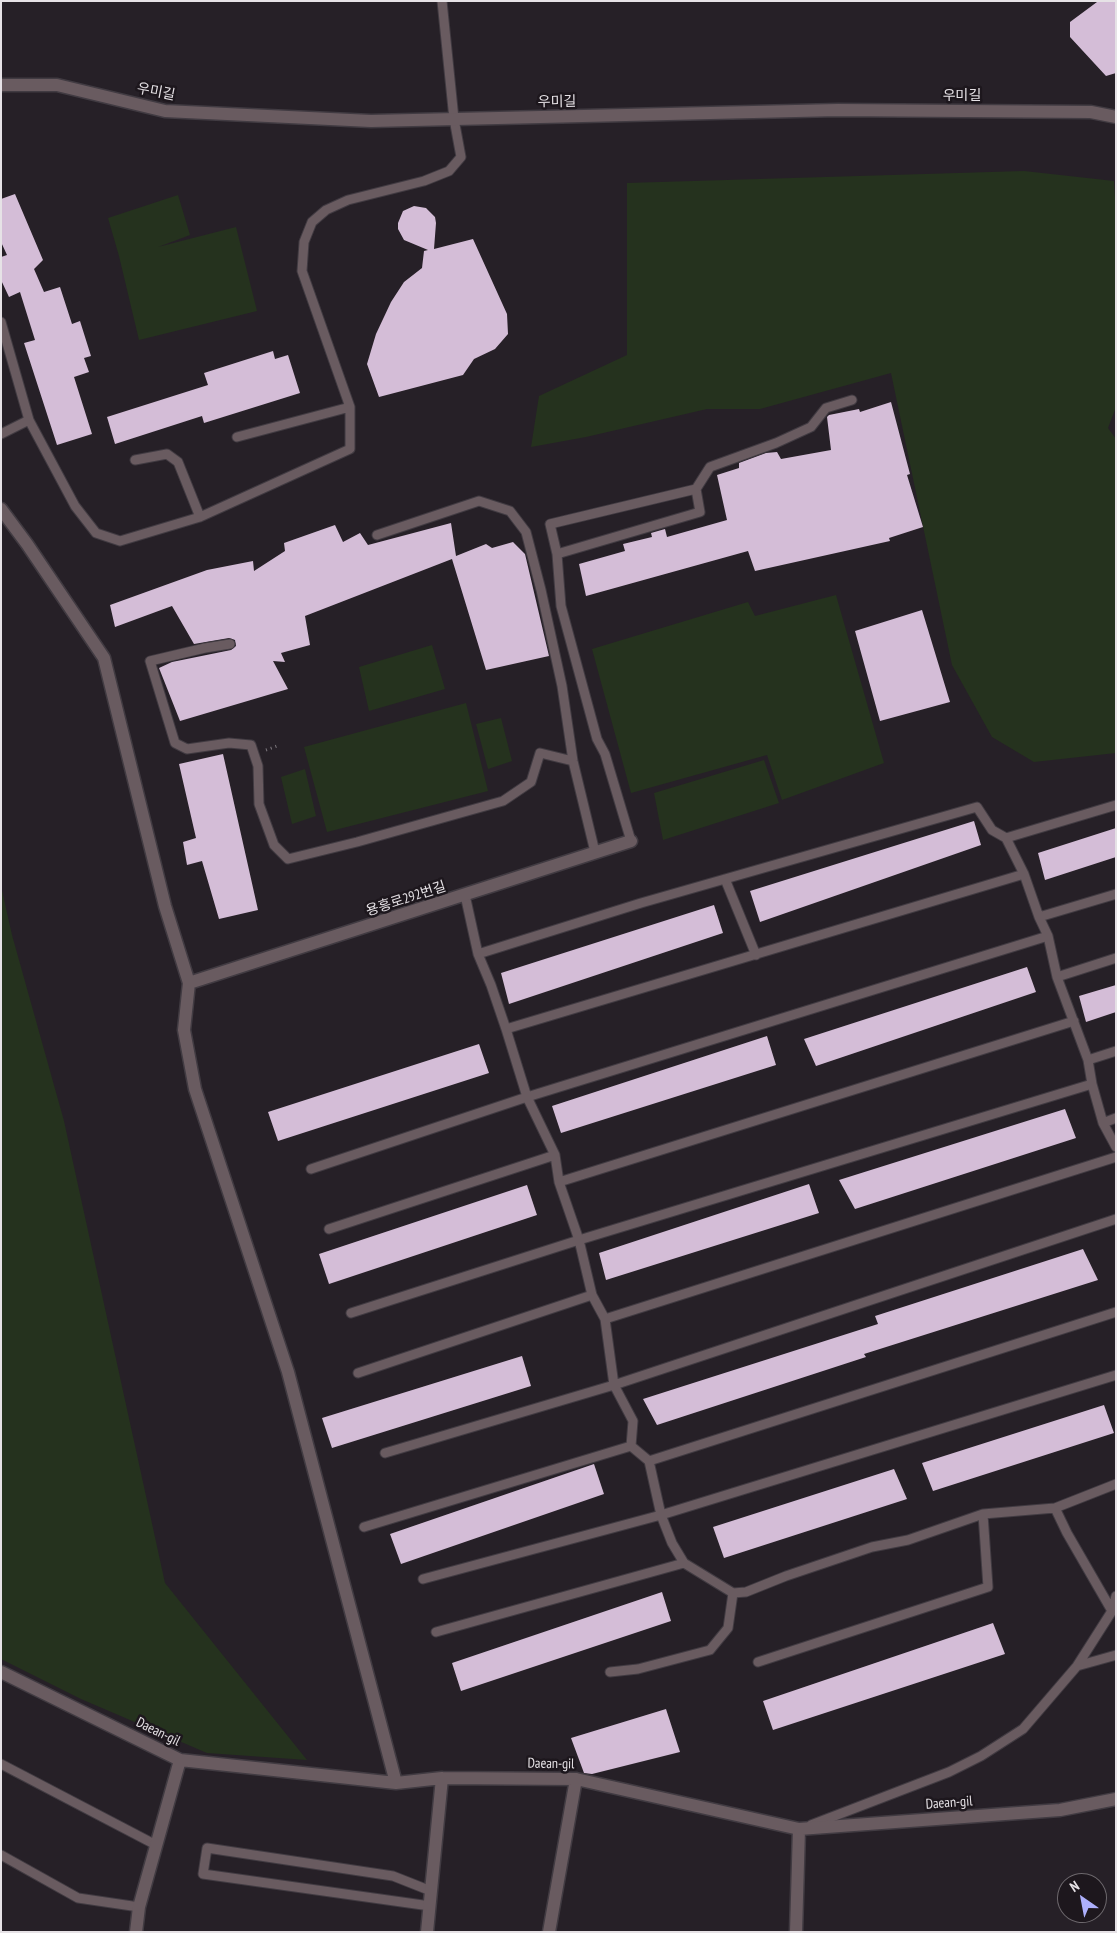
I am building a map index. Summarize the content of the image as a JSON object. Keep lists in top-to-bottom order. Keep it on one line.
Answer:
{"streets":{"street":["우미길","용흥로292번길","Daean-gil"]},"north":"top left"}
